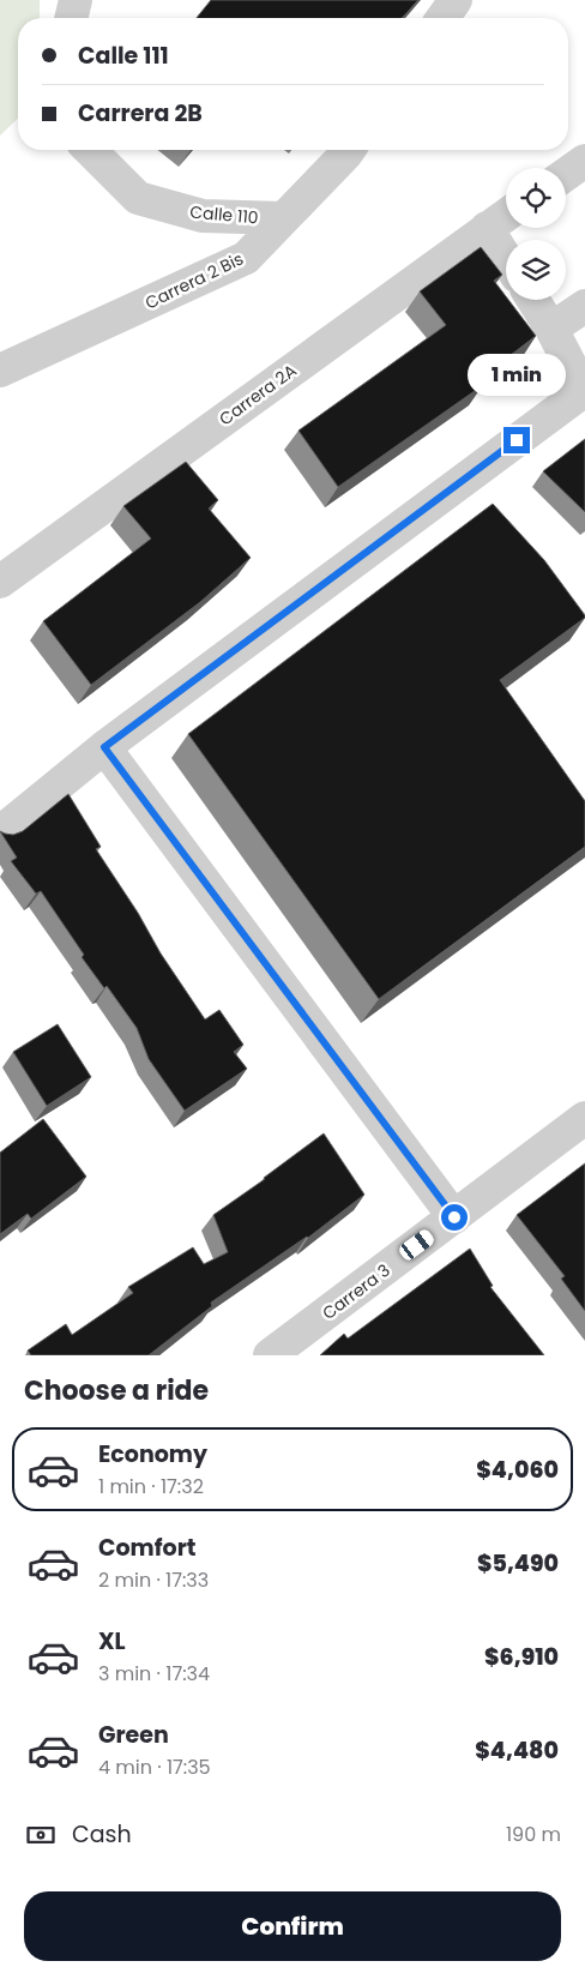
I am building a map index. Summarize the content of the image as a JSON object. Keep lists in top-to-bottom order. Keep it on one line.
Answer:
{"streets":{"street":["Calle 110","Carrera 2 Bis","Carrera 2A","Carrera 3"]},"crossings":[["Calle 110","Carrera 2 Bis"]],"page":{"banner":["Calle 111","Carrera 2B"],"bubble":"1 min","heading":"Choose a ride","list":[{"name":"Economy","note":"1 min · 17:32","value":"$4,060"},{"name":"Comfort","note":"2 min · 17:33","value":"$5,490"},{"name":"XL","note":"3 min · 17:34","value":"$6,910"},{"name":"Green","note":"4 min · 17:35","value":"$4,480"}],"pay":["Cash","190 m"],"buttons":"Confirm"}}
